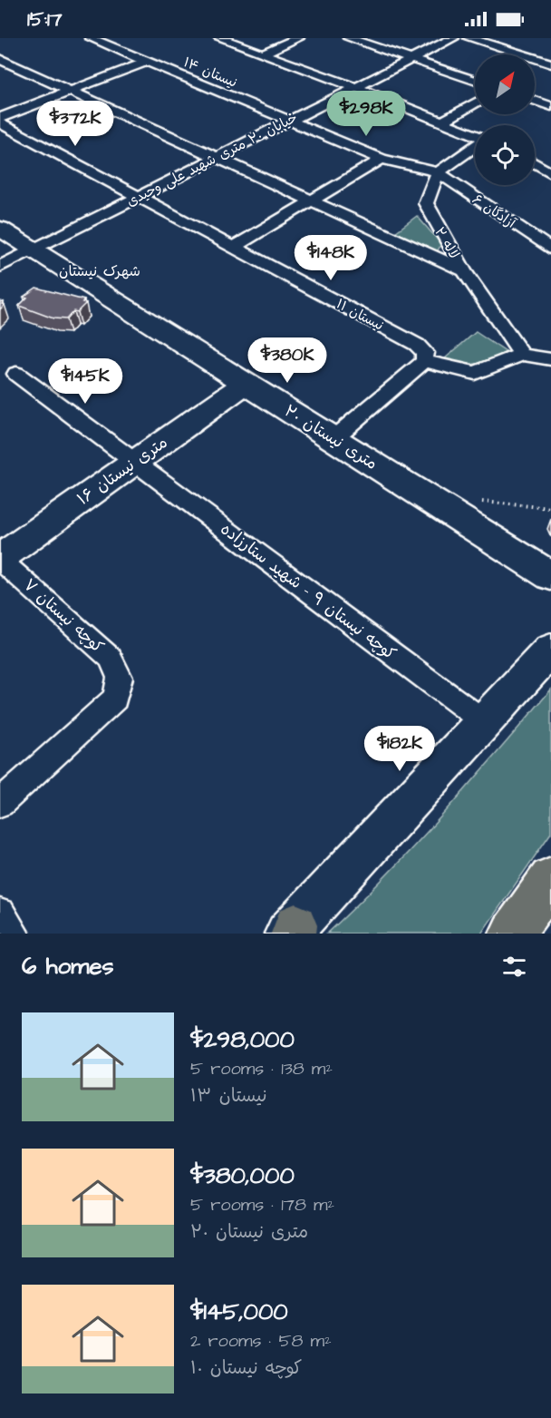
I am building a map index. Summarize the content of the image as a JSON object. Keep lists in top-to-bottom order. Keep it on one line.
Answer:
{"streets":{"street":["نیستان ۱۴","خیابان ۲۰ متری شهید علی وحیدی","آزادگان ۶","لاله ۲","نیستان ۱۱","۲۰ متری نیستان","۱۶ متری نیستان","کوچه نیستان ۹ - شهید ستارزاده","کوچه نیستان ۷"]},"crossings":[["نیستان ۱۴","خیابان ۲۰ متری شهید علی وحیدی"],["نیستان ۱۴","آزادگان ۶"],["نیستان ۱۴","لاله ۲"],["خیابان ۲۰ متری شهید علی وحیدی","نیستان ۱۱"],["خیابان ۲۰ متری شهید علی وحیدی","۲۰ متری نیستان"],["آزادگان ۶","لاله ۲"],["۲۰ متری نیستان","۱۶ متری نیستان"],["۱۶ متری نیستان","کوچه نیستان ۹ - شهید ستارزاده"],["۱۶ متری نیستان","کوچه نیستان ۷"]],"districts":["شهرک نیستان"],"north":"top right","page":{"status":"15:17","price":["$298K","$372K","$148K","$380K","$145K","$182K"],"heading":"6 homes","list":[{"name":"$298,000","note":"5 rooms · 138 m² · نیستان ۱۳"},{"name":"$380,000","note":"5 rooms · 178 m² · ۲۰ متری نیستان"},{"name":"$145,000","note":"2 rooms · 58 m² · کوچه نیستان ۱۰"}]}}
